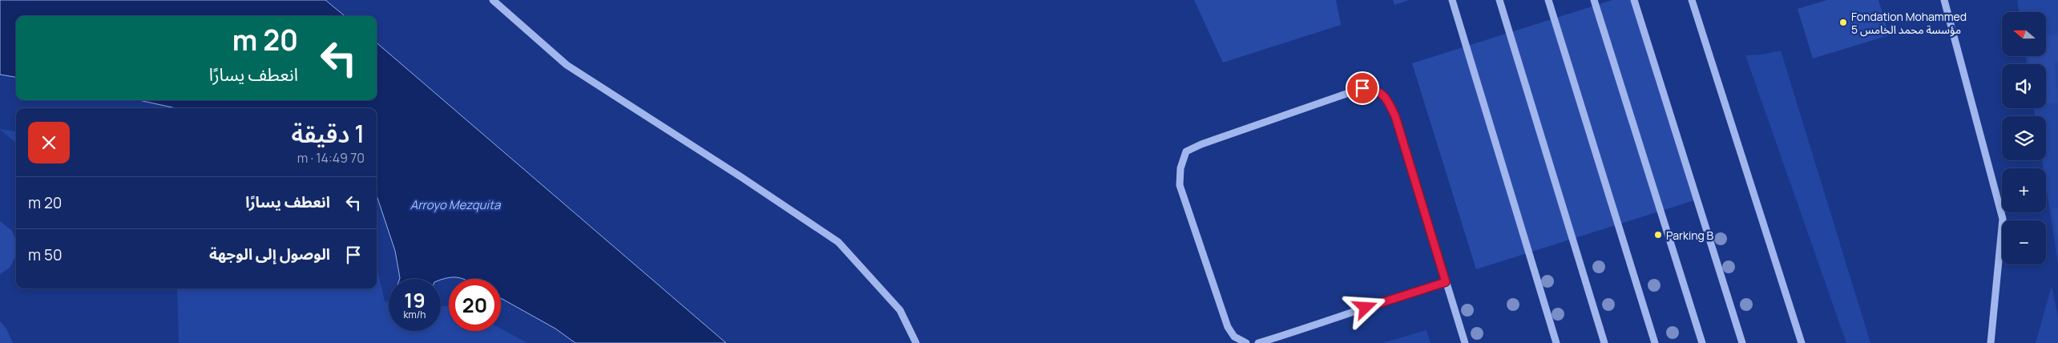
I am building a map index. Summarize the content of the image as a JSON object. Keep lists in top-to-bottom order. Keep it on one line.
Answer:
{"water":["Arroyo Mezquita"],"places":["Fondation Mohammed 5 مؤسسة محمد الخامس","Parking B"],"north":"left","page":{"map_buttons":["+","−"],"turn":["20 m","انعطف يسارًا"],"heading":["1 دقيقة","70 m · 14:49"],"list":[{"name":"انعطف يسارًا","value":"20 m"},{"name":"الوصول إلى الوجهة","value":"50 m"}],"speed":"19 km/h","limit":"20"}}
